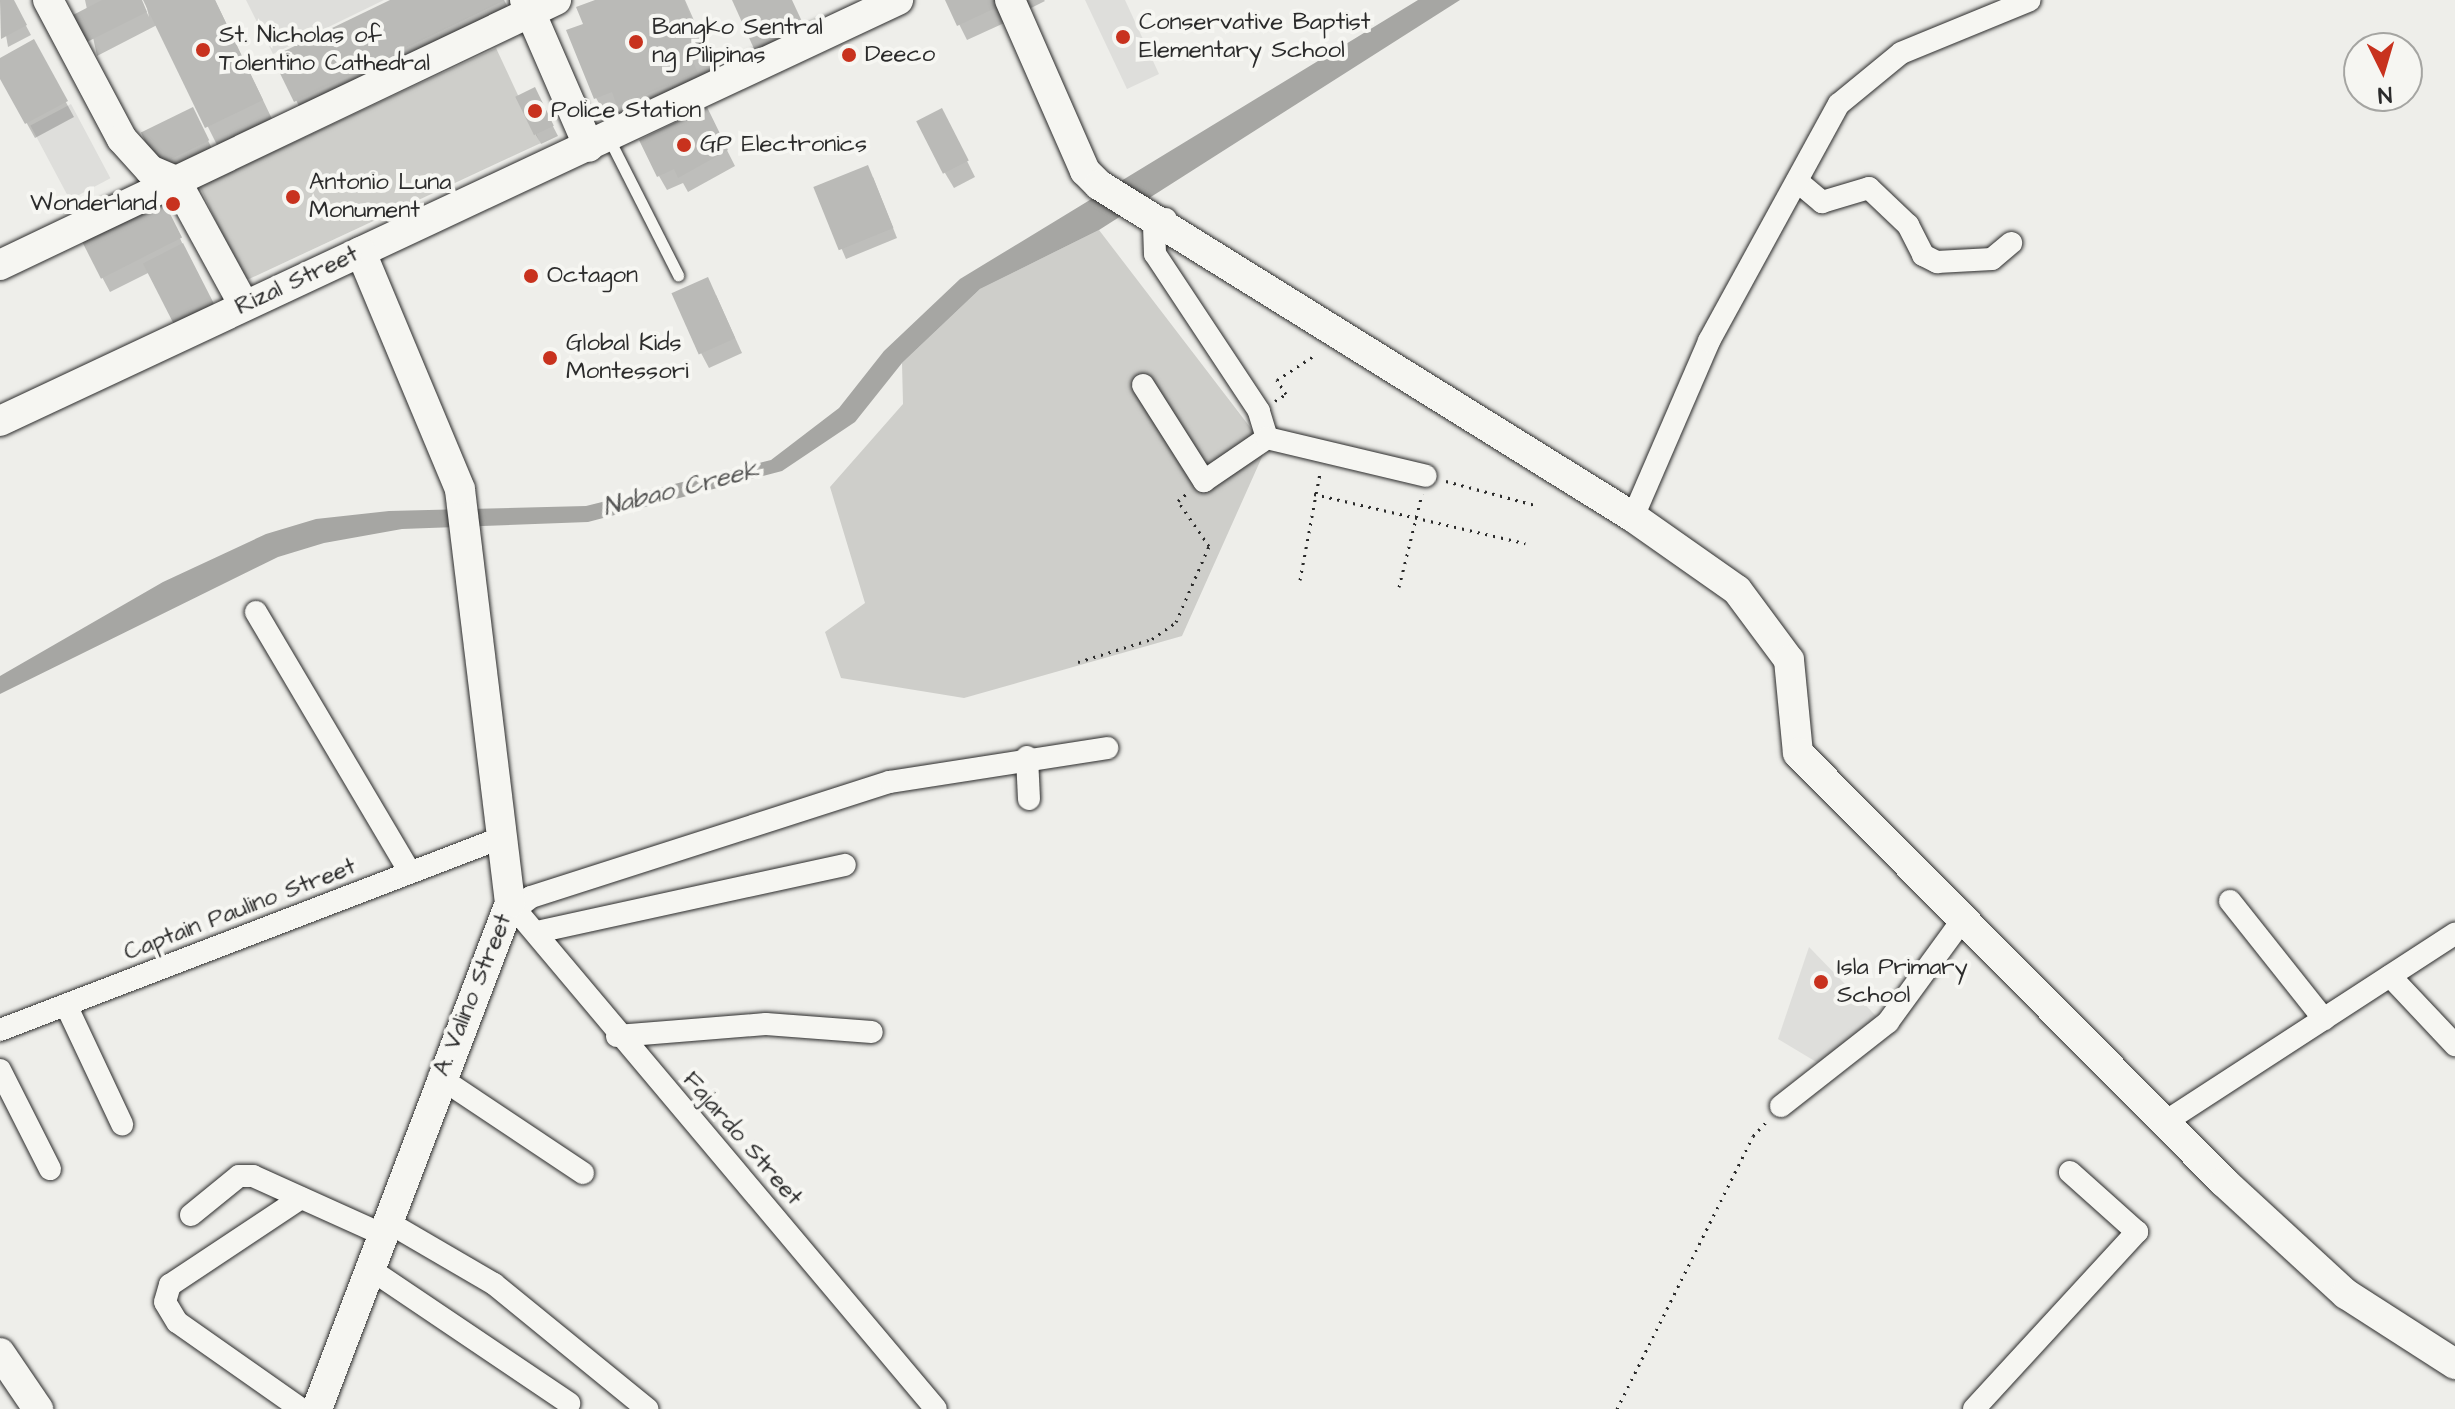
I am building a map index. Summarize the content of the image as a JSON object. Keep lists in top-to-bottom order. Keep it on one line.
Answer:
{"streets":{"street":["Rizal Street","Captain Paulino Street","A. Valino Street","Fajardo Street"]},"crossings":[["Rizal Street","A. Valino Street"],["Captain Paulino Street","A. Valino Street"],["A. Valino Street","Fajardo Street"]],"water":["Nabao Creek"],"places":["Conservative Baptist Elementary School","Bangko Sentral ng Pilipinas","St. Nicholas of Tolentino Cathedral","Deeco","Police Station","GP Electronics","Antonio Luna Monument","Wonderland","Octagon","Global Kids Montessori","Isla Primary School"],"north":"bottom"}
